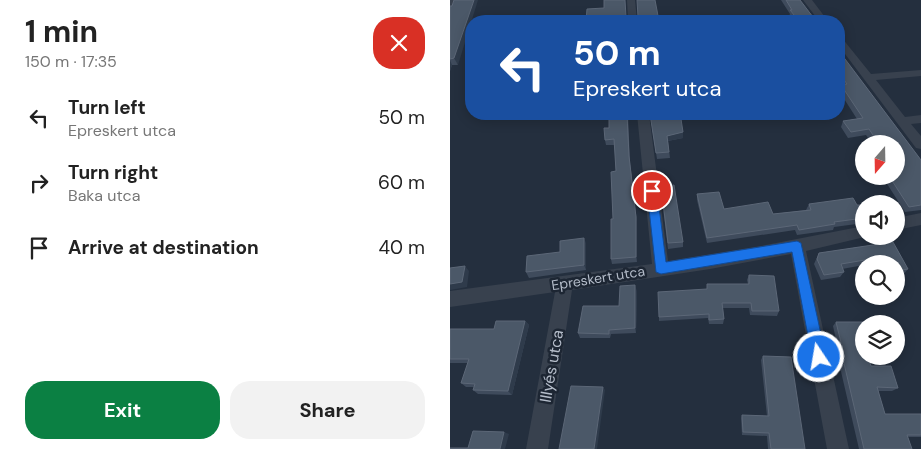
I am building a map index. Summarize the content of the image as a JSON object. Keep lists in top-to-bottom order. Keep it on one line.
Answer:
{"streets":{"street":["Epreskert utca","Illyés utca"]},"crossings":[["Epreskert utca","Illyés utca"]],"north":"bottom","page":{"heading":["1 min","150 m · 17:35"],"turn":["50 m","Epreskert utca"],"list":[{"name":"Turn left","note":"Epreskert utca","value":"50 m"},{"name":"Turn right","note":"Baka utca","value":"60 m"},{"name":"Arrive at destination","value":"40 m"}],"buttons":["Exit","Share"]}}
